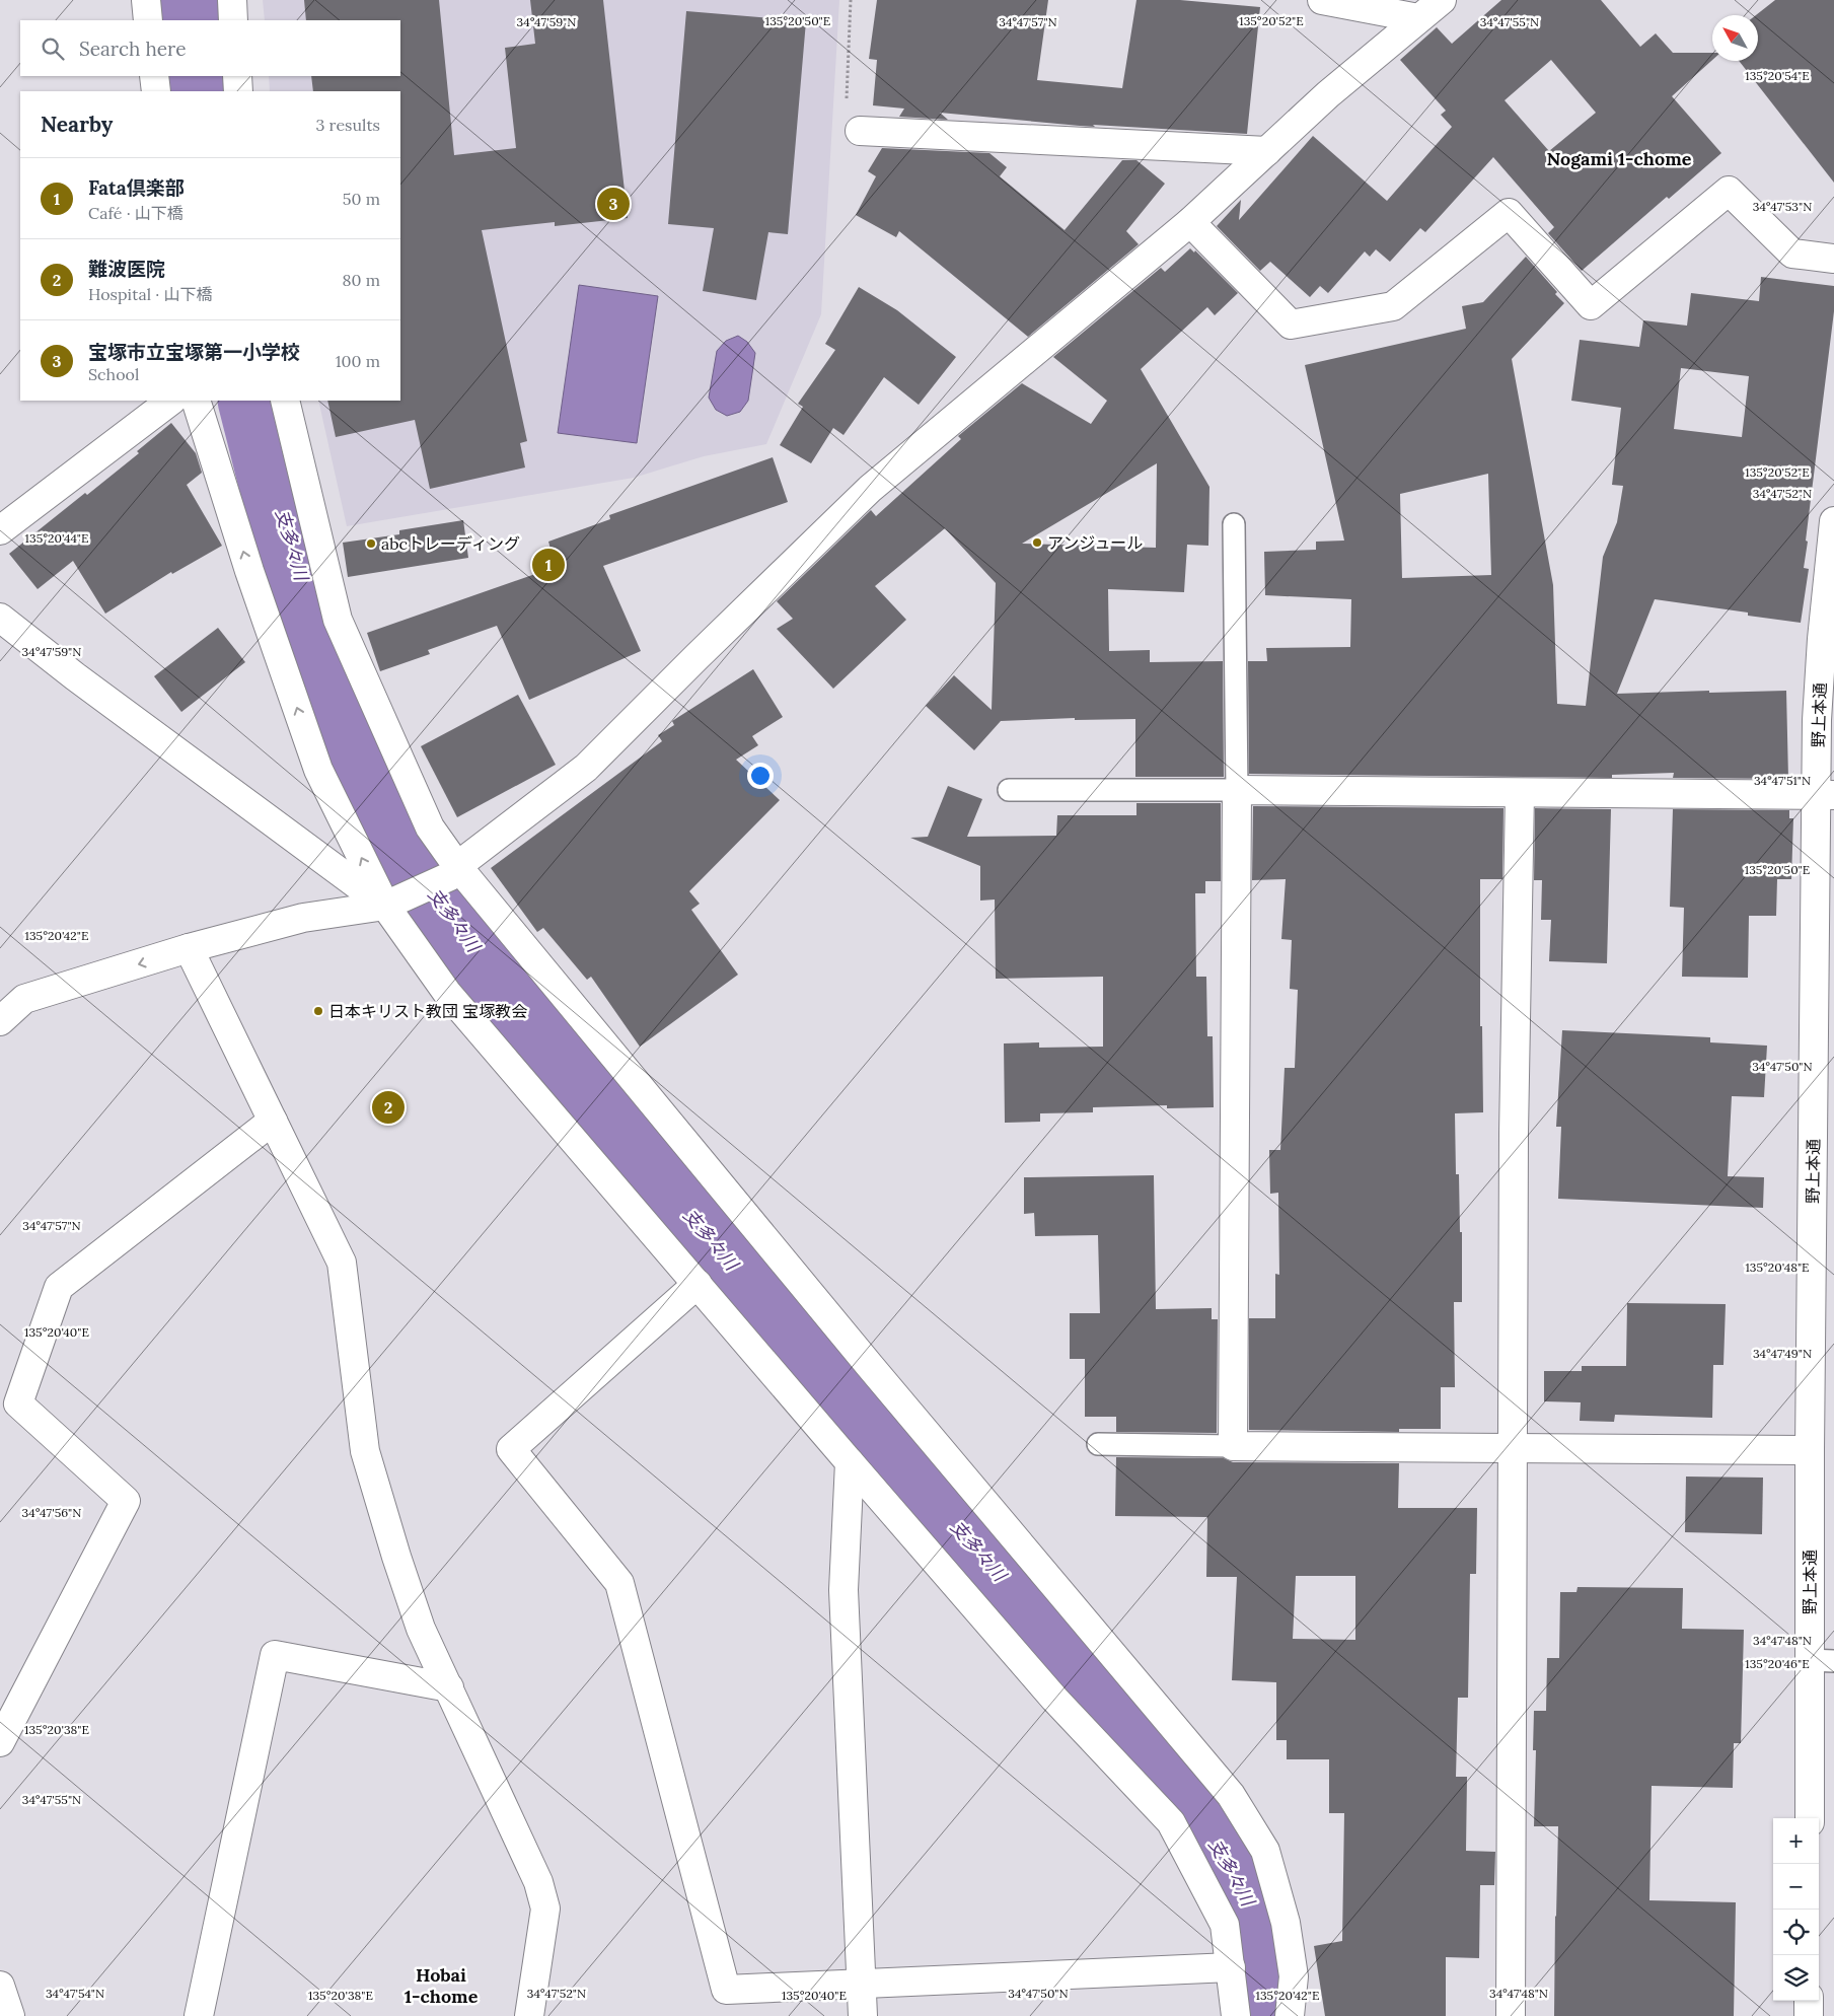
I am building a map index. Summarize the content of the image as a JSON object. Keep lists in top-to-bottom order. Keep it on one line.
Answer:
{"streets":{"street":["野上本通"]},"districts":["Nogami 1-chome","Hobai 1-chome"],"water":["支多々川"],"places":["アンジュール","abcトレーディング","日本キリスト教団 宝塚教会"],"north":"top left","page":{"search":"Search here","heading":["Nearby","3 results"],"list":[{"mark":"1","name":"Fata倶楽部","note":"Café · 山下橋","value":"50 m"},{"mark":"2","name":"難波医院","note":"Hospital · 山下橋","value":"80 m"},{"mark":"3","name":"宝塚市立宝塚第一小学校","note":"School","value":"100 m"}],"pins":["3","1","2"],"map_buttons":["+","−"]},"coordinates":["135°20'50\"E","135°20'52\"E","34°47'59\"N","34°47'57\"N","34°47'55\"N","135°20'54\"E","34°47'53\"N","34°47'52\"N","135°20'44\"E","34°47'51\"N","135°20'42\"E","34°47'50\"N","135°20'48\"E","135°20'40\"E","34°47'49\"N","34°47'56\"N","34°47'48\"N","135°20'46\"E","135°20'38\"E","34°47'54\"N"]}
